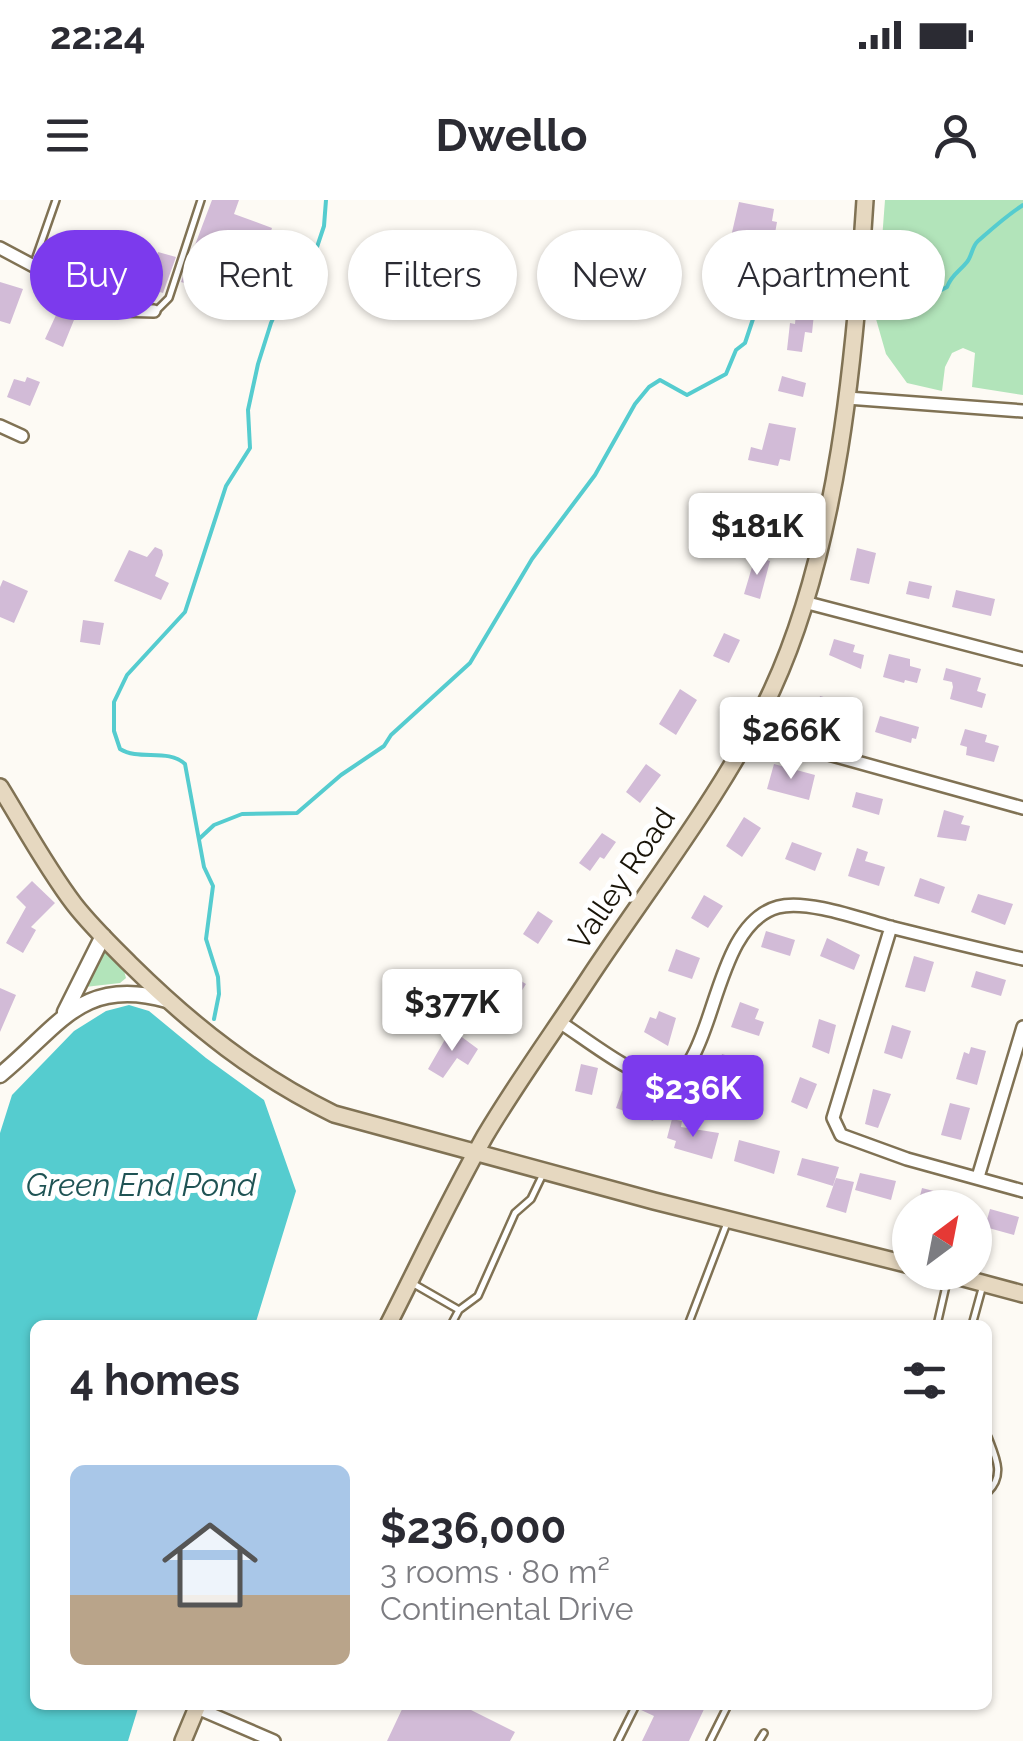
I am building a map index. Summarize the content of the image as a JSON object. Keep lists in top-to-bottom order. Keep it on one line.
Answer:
{"streets":{"main road":["Valley Road"]},"water":["Green End Pond"],"north":"top right","page":{"status":"22:24","header":"Dwello","chip":["Buy","Rent","Filters","New","Apartment"],"price":["$181K","$266K","$377K","$236K"],"heading":"4 homes","list":[{"name":"$236,000","note":"3 rooms · 80 m² · Continental Drive"}]}}
